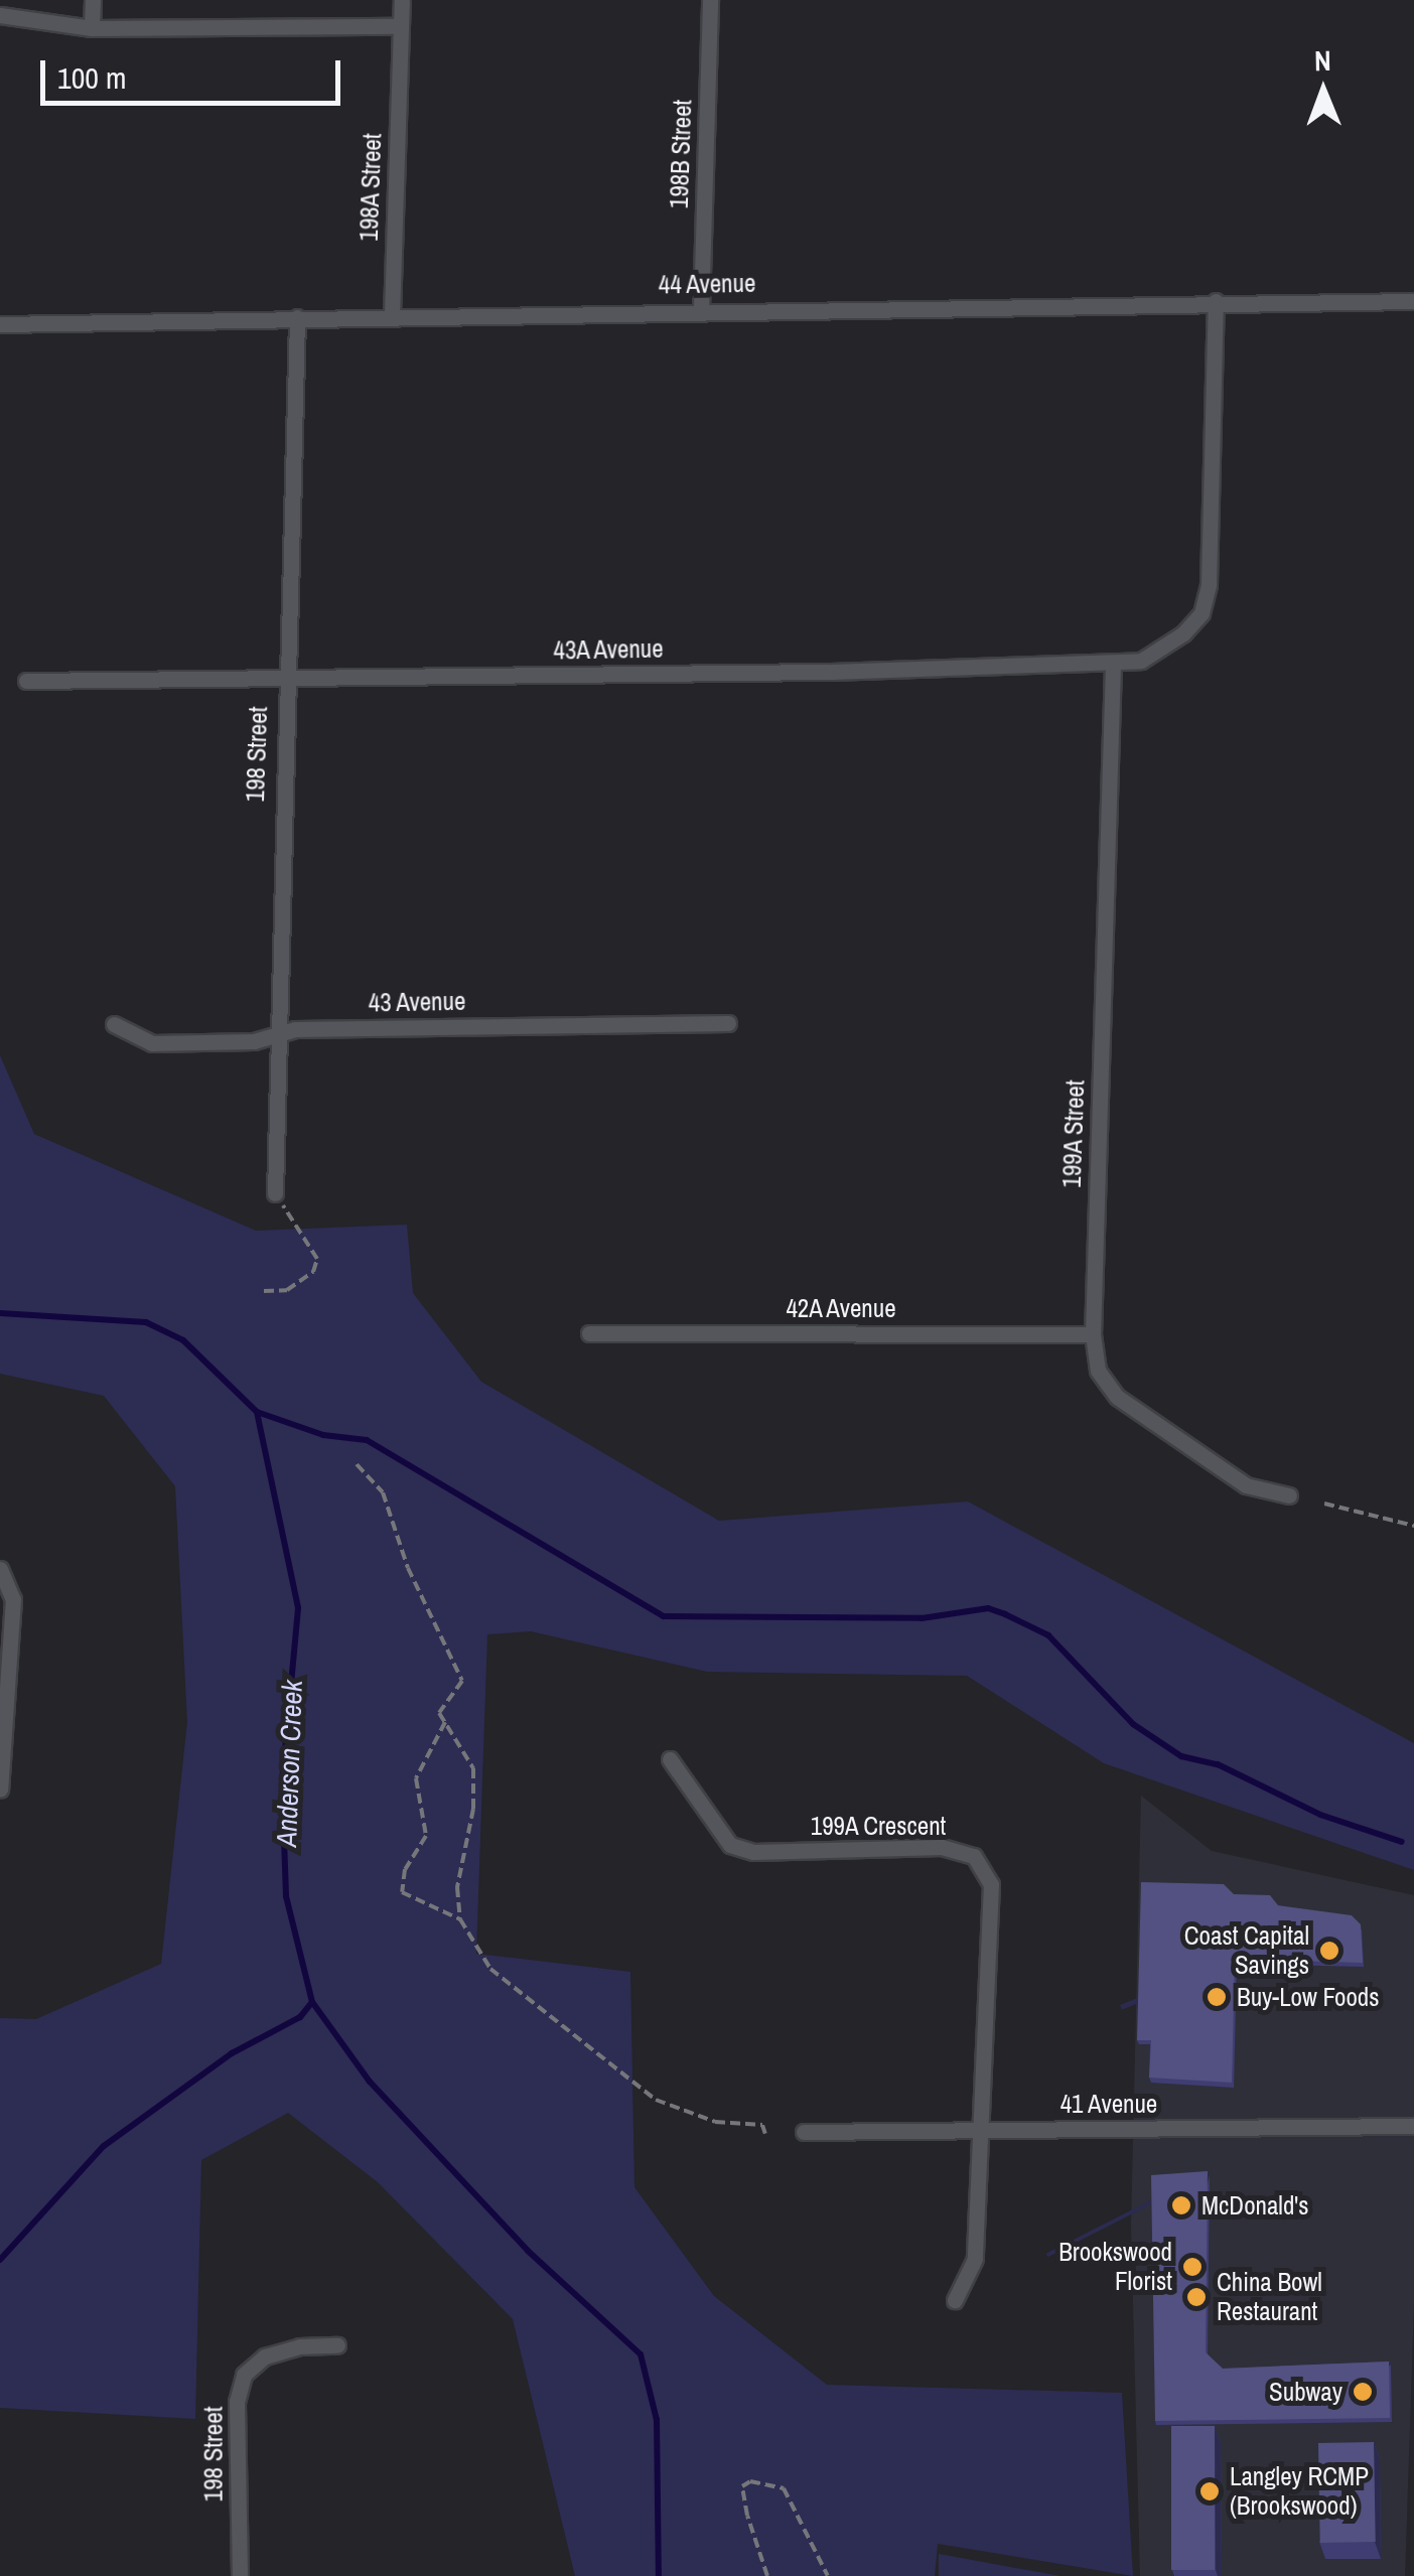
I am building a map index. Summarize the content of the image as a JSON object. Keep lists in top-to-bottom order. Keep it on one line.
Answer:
{"streets":{"street":["198B Street","198A Street","44 Avenue","43A Avenue","198 Street","43 Avenue","199A Street","42A Avenue","199A Crescent","41 Avenue"]},"crossings":[["198B Street","44 Avenue"],["198A Street","44 Avenue"],["44 Avenue","43A Avenue"],["44 Avenue","198 Street"],["43A Avenue","198 Street"],["43A Avenue","199A Street"],["198 Street","43 Avenue"],["199A Street","42A Avenue"],["199A Crescent","41 Avenue"]],"water":["Anderson Creek"],"places":["Coast Capital Savings","Buy-Low Foods","McDonald's","Brookswood Florist","China Bowl Restaurant","Subway","Langley RCMP (Brookswood)"],"scale_bar":"100 m","north":"top"}
